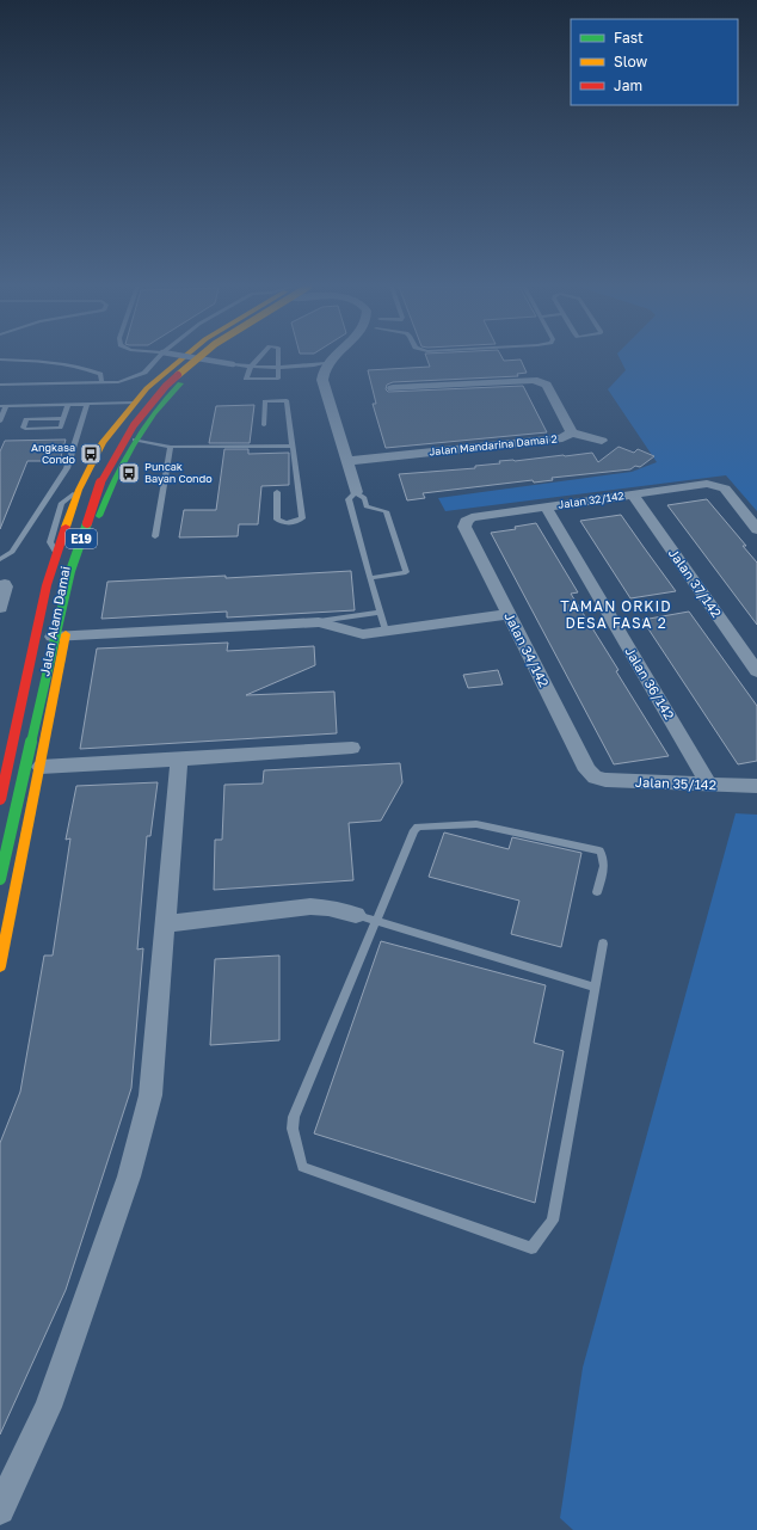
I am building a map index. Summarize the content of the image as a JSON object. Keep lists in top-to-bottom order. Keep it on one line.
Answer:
{"streets":{"main road":["E19","Jalan Alam Damai"],"street":["Jalan Mandarina Damai 2","Jalan 32/142","Jalan 37/142","Jalan 34/142","Jalan 36/142","Jalan 35/142"]},"crossings":[["Jalan 32/142","Jalan 37/142"],["Jalan 32/142","Jalan 34/142"],["Jalan 32/142","Jalan 36/142"],["Jalan 34/142","Jalan 35/142"],["Jalan 36/142","Jalan 35/142"]],"districts":["TAMAN ORKID DESA FASA 2"],"places":{"bus stop":["Angkasa Condo","Puncak Bayan Condo"]},"legend":["Fast","Slow","Jam"]}
